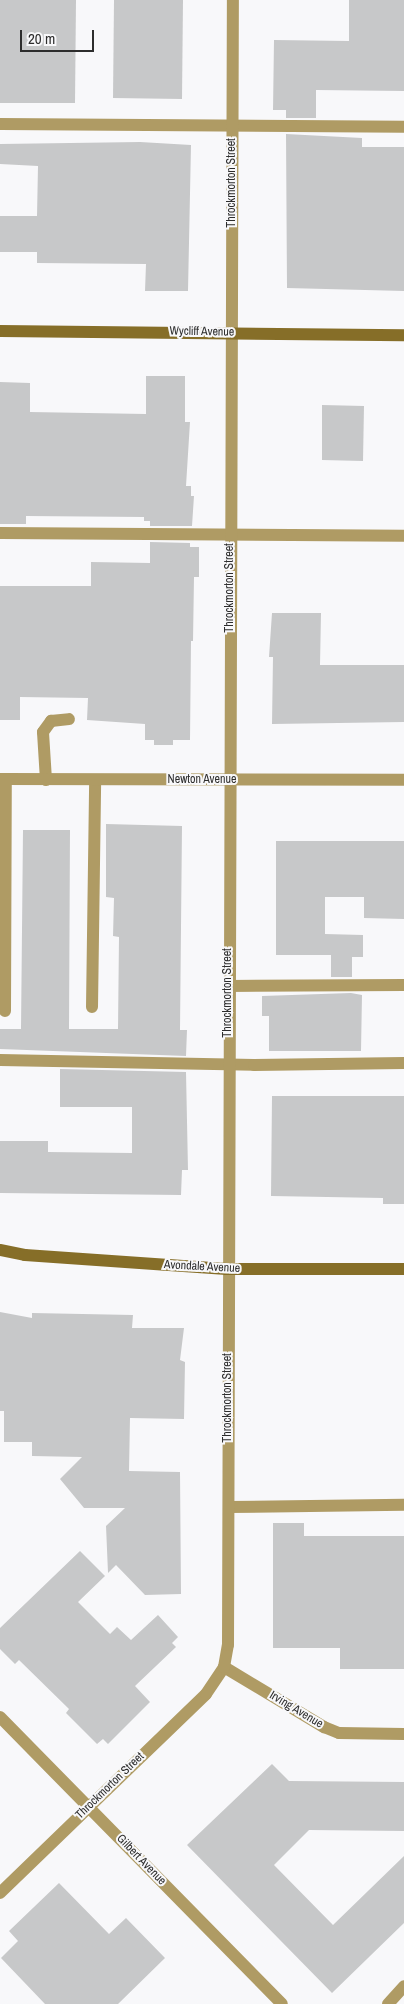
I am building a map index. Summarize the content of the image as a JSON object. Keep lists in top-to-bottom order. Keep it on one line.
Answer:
{"streets":{"main road":["Wycliff Avenue","Avondale Avenue"],"street":["Throckmorton Street","Newton Avenue","Irving Avenue","Gilbert Avenue"]},"crossings":[["Throckmorton Street","Wycliff Avenue"],["Throckmorton Street","Newton Avenue"],["Throckmorton Street","Avondale Avenue"],["Throckmorton Street","Irving Avenue"],["Throckmorton Street","Gilbert Avenue"]],"scale_bar":"20 m"}
